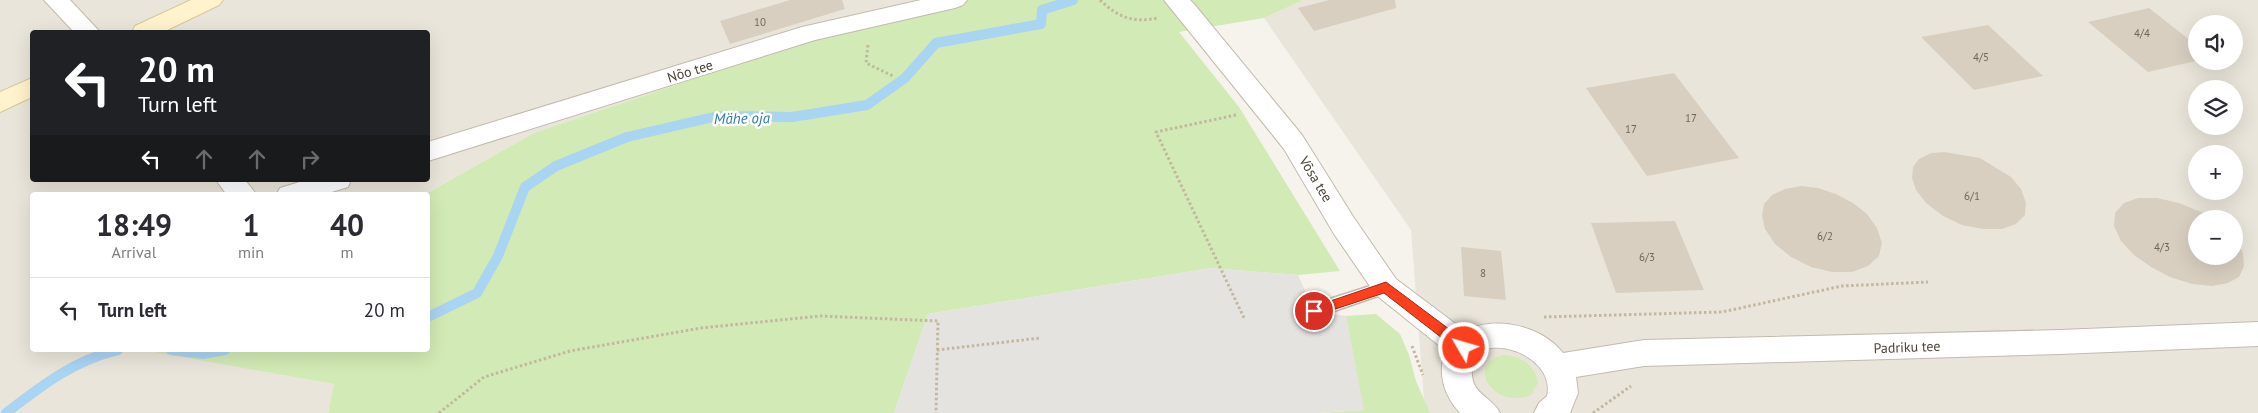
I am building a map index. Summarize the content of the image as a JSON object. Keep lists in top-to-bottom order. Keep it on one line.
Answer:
{"streets":{"street":["Nõo tee","Võsa tee","Padriku tee"]},"water":["Mähe oja"],"house_numbers":["10","4/4","4/5","17","17","6/1","6/2","4/3","6/3","8"],"page":{"map_buttons":["+","−"],"turn":["20 m","Turn left"],"eta":["18:49","Arrival","1","min","40","m"],"list":[{"name":"Turn left","value":"20 m"}]}}
